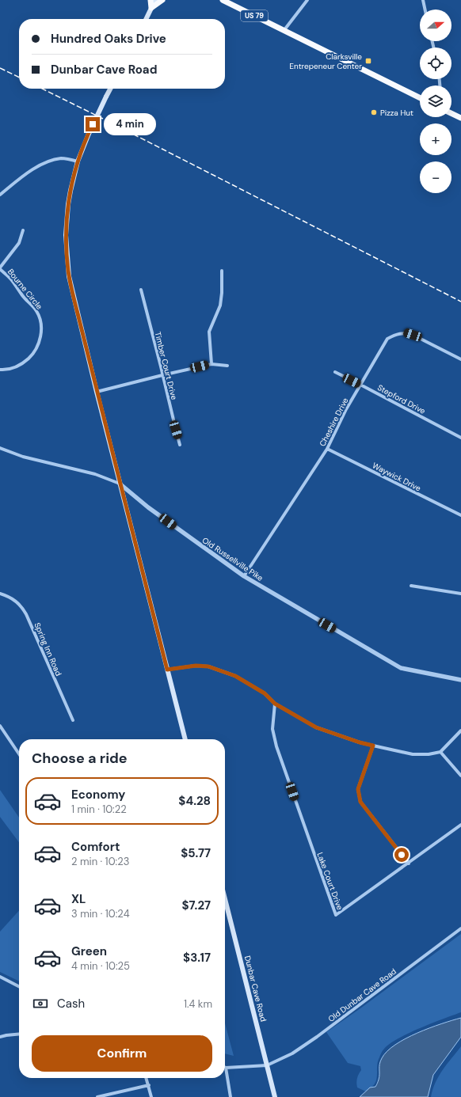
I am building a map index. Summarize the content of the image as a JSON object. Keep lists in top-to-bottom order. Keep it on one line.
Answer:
{"streets":{"highway":["US 79"],"main road":["Dunbar Cave Road"],"street":["Bourne Circle","Timber Court Drive","Stepford Drive","Cheshire Drive","Waywick Drive","Old Russellville Pike","Spring Inn Road","Lake Court Drive","Old Dunbar Cave Road"]},"crossings":[["Stepford Drive","Cheshire Drive"],["Cheshire Drive","Waywick Drive"],["Cheshire Drive","Old Russellville Pike"],["Dunbar Cave Road","Old Dunbar Cave Road"]],"places":{"transit":["Clarksville Entrepeneur Center"],"other":["Pizza Hut"]},"north":"right","page":{"map_buttons":["+","−"],"banner":["Hundred Oaks Drive","Dunbar Cave Road"],"bubble":"4 min","heading":"Choose a ride","list":[{"name":"Economy","note":"1 min · 10:22","value":"$4.28"},{"name":"Comfort","note":"2 min · 10:23","value":"$5.77"},{"name":"XL","note":"3 min · 10:24","value":"$7.27"},{"name":"Green","note":"4 min · 10:25","value":"$3.17"}],"pay":["Cash","1.4 km"],"buttons":"Confirm"}}
